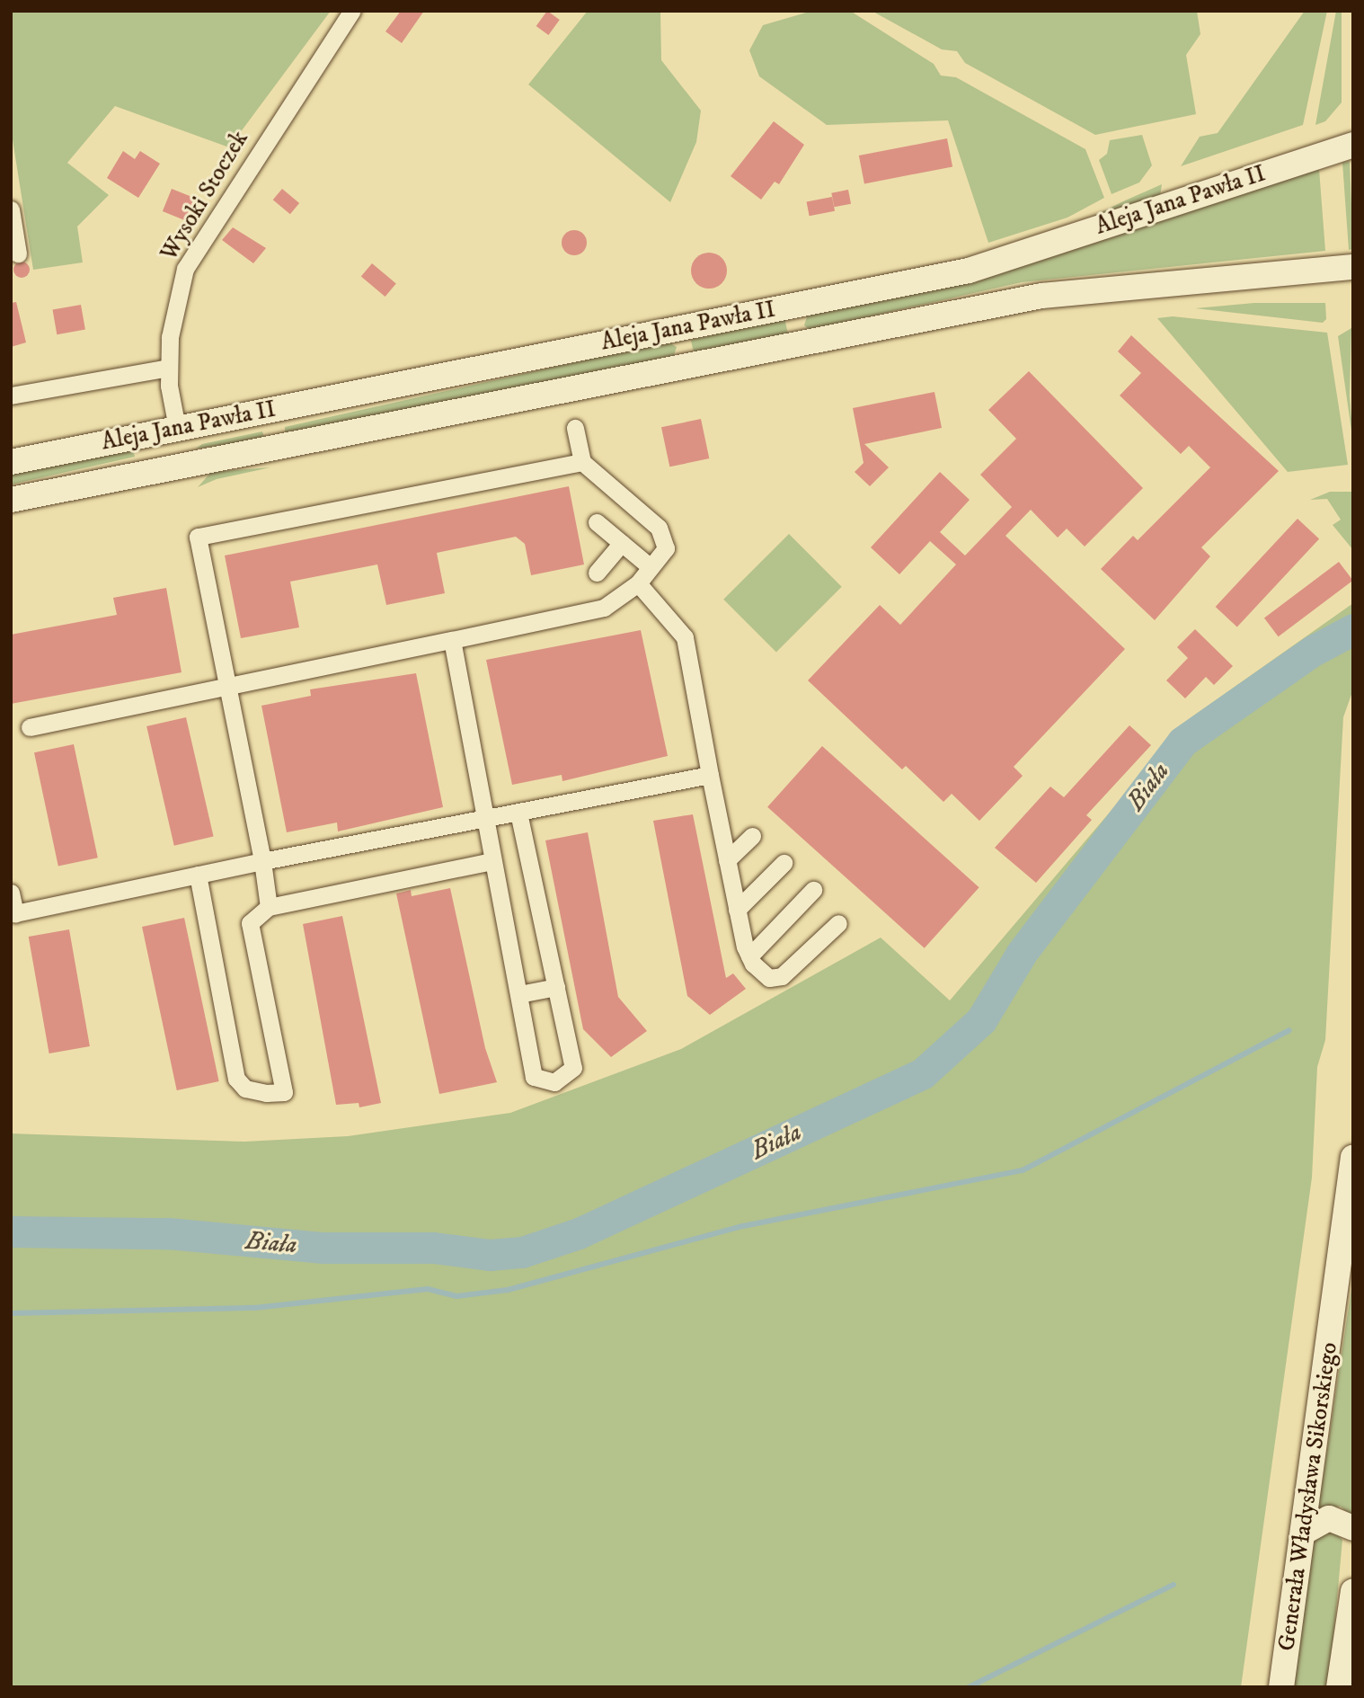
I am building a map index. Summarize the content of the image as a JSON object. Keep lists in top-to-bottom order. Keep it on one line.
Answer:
{"streets":{"main road":["Aleja Jana Pawła II","Generała Władysława Sikorskiego"],"street":["Wysoki Stoczek"]},"crossings":[["Wysoki Stoczek","Aleja Jana Pawła II"]],"water":["Biała"]}
